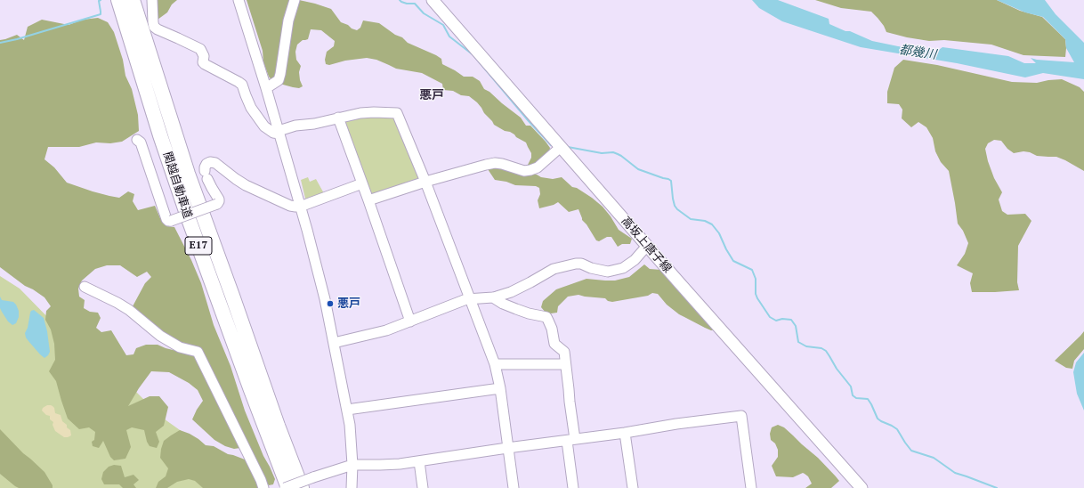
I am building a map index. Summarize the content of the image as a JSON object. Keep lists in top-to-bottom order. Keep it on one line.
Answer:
{"streets":{"highway":["関越自動車道","E17"],"main road":["高坂上唐子線"]},"districts":["悪戸"],"water":["都幾川"],"places":["悪戸"]}
